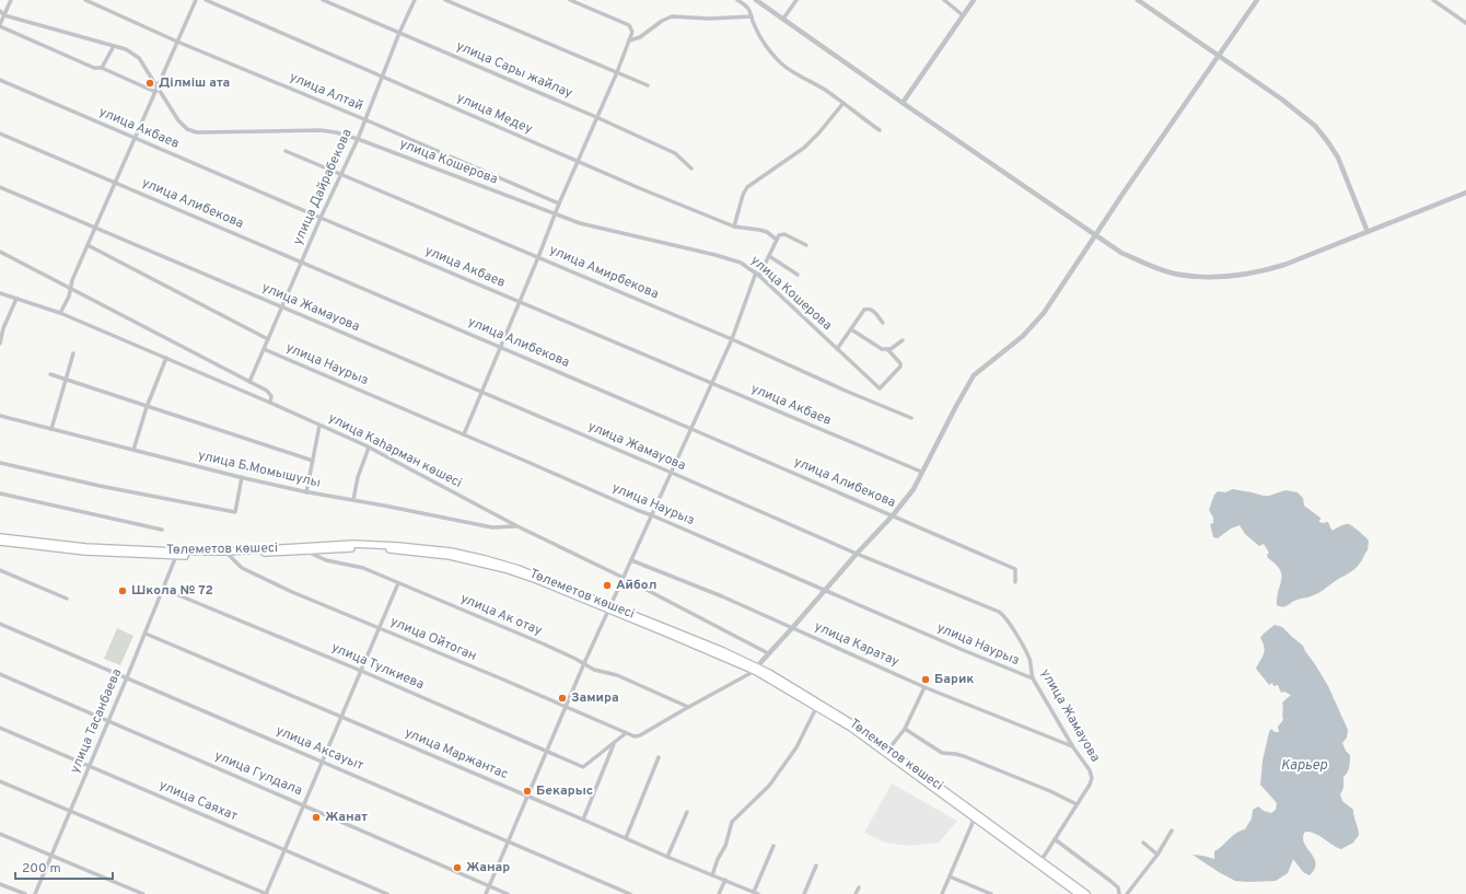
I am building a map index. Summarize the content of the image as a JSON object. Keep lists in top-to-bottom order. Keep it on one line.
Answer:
{"streets":{"main road":["Төлеметов көшесі"],"street":["улица Сары жайлау","улица Алтай","улица Медеу","улица Акбаев","улица Кошерова","улица Дайрабекова","улица Алибекова","улица Амирбекова","улица Жамауова","улица Наурыз","улица Каһарман көшесі","улица Б.Момышулы","улица Ак отау","улица Ойтоган","улица Каратау","улица Тулкиева","улица Тасанбаева","улица Аксауыт","улица Маржантас","улица Гулдала","улица Саяхат"]},"crossings":[["улица Сары жайлау","улица Дайрабекова"],["улица Алтай","улица Дайрабекова"],["улица Медеу","улица Дайрабекова"],["улица Акбаев","улица Дайрабекова"],["улица Кошерова","улица Дайрабекова"],["улица Дайрабекова","улица Алибекова"],["улица Дайрабекова","улица Амирбекова"],["улица Дайрабекова","улица Жамауова"],["улица Дайрабекова","улица Наурыз"],["улица Жамауова","улица Наурыз"],["улица Жамауова","Төлеметов көшесі"],["улица Жамауова","улица Каратау"],["улица Каһарман көшесі","улица Б.Момышулы"],["Төлеметов көшесі","улица Ак отау"],["Төлеметов көшесі","улица Ойтоган"],["Төлеметов көшесі","улица Тасанбаева"],["улица Ак отау","улица Ойтоган"],["улица Тулкиева","улица Тасанбаева"],["улица Тасанбаева","улица Аксауыт"],["улица Тасанбаева","улица Маржантас"],["улица Тасанбаева","улица Гулдала"],["улица Тасанбаева","улица Саяхат"]],"water":["Карьер"],"places":["Ділміш ата","Айбол","Школа № 72","Барик","Замира","Бекарыс","Жанат","Жанар"],"scale_bar":"200 m"}
